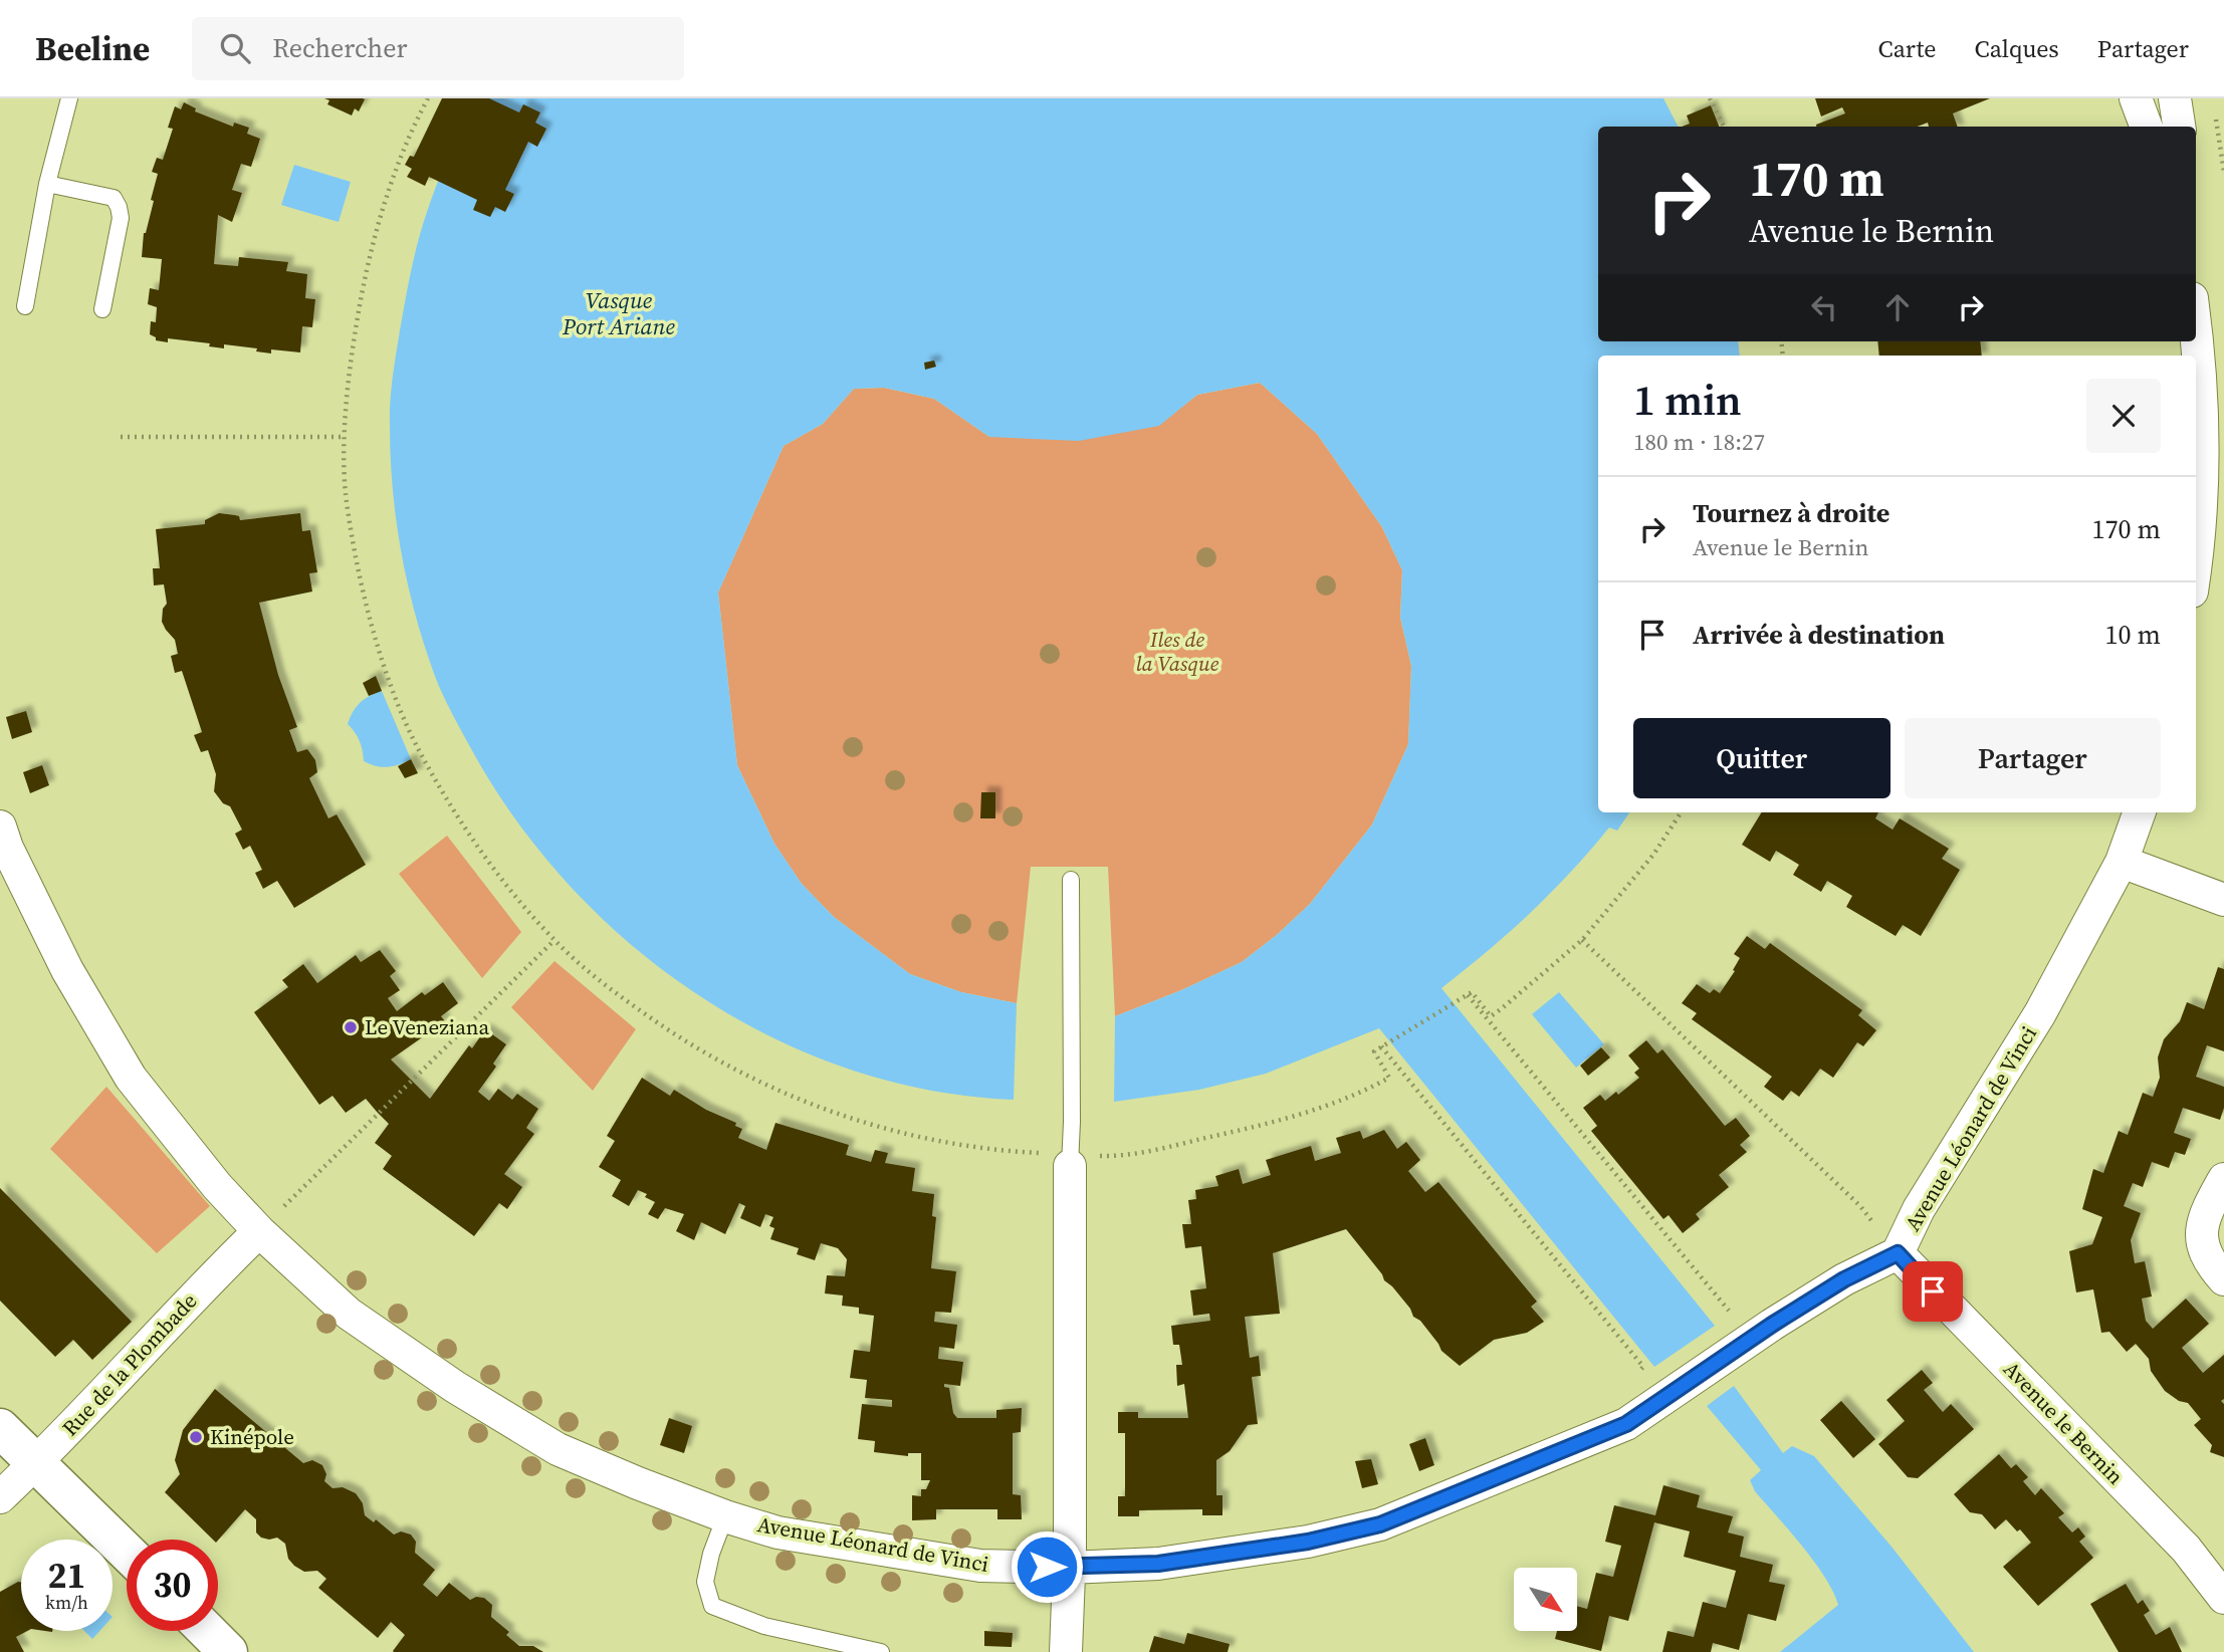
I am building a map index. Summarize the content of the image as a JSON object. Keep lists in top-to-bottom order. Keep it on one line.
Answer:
{"streets":{"street":["Avenue Léonard de Vinci","Rue de la Plombade","Avenue le Bernin"]},"crossings":[["Avenue Léonard de Vinci","Rue de la Plombade"],["Avenue Léonard de Vinci","Avenue le Bernin"]],"water":["Vasque Port Ariane"],"parks":["Iles de la Vasque"],"places":["Le Veneziana","Kinépole"],"north":"bottom right","page":{"header":"Beeline","search":"Rechercher","nav":["Carte","Calques","Partager"],"turn":["170 m","Avenue le Bernin"],"heading":["1 min","180 m · 18:27"],"list":[{"name":"Tournez à droite","note":"Avenue le Bernin","value":"170 m"},{"name":"Arrivée à destination","value":"10 m"}],"buttons":["Quitter","Partager"],"speed":"21 km/h","limit":"30"}}
